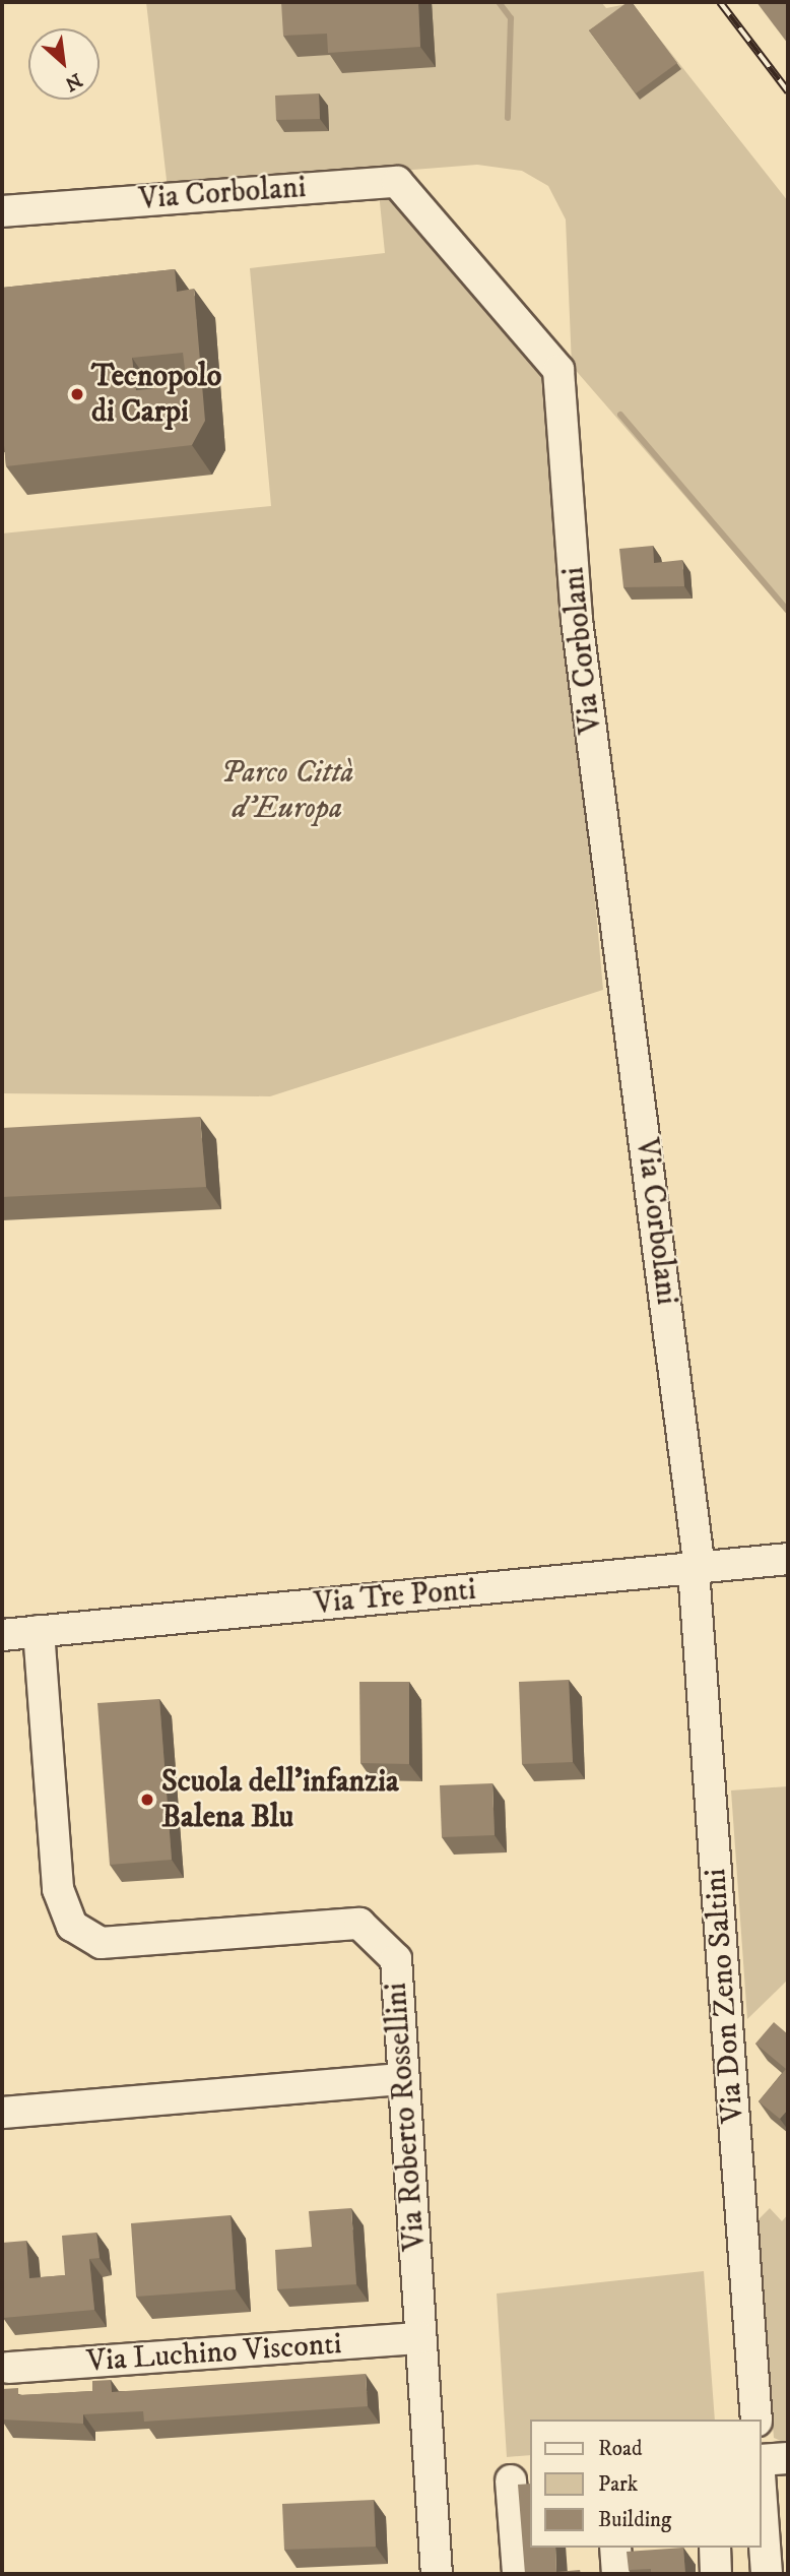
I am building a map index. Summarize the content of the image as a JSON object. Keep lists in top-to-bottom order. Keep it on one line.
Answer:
{"streets":{"street":["Via Corbolani","Via Tre Ponti","Via Don Zeno Saltini","Via Roberto Rossellini","Via Luchino Visconti"]},"crossings":[["Via Corbolani","Via Tre Ponti"],["Via Corbolani","Via Don Zeno Saltini"],["Via Tre Ponti","Via Don Zeno Saltini"],["Via Tre Ponti","Via Roberto Rossellini"],["Via Roberto Rossellini","Via Luchino Visconti"]],"parks":["Parco Città d'Europa"],"places":["Tecnopolo di Carpi","Scuola dell’infanzia Balena Blu"],"legend":["Road","Park","Building"],"north":"bottom right"}
